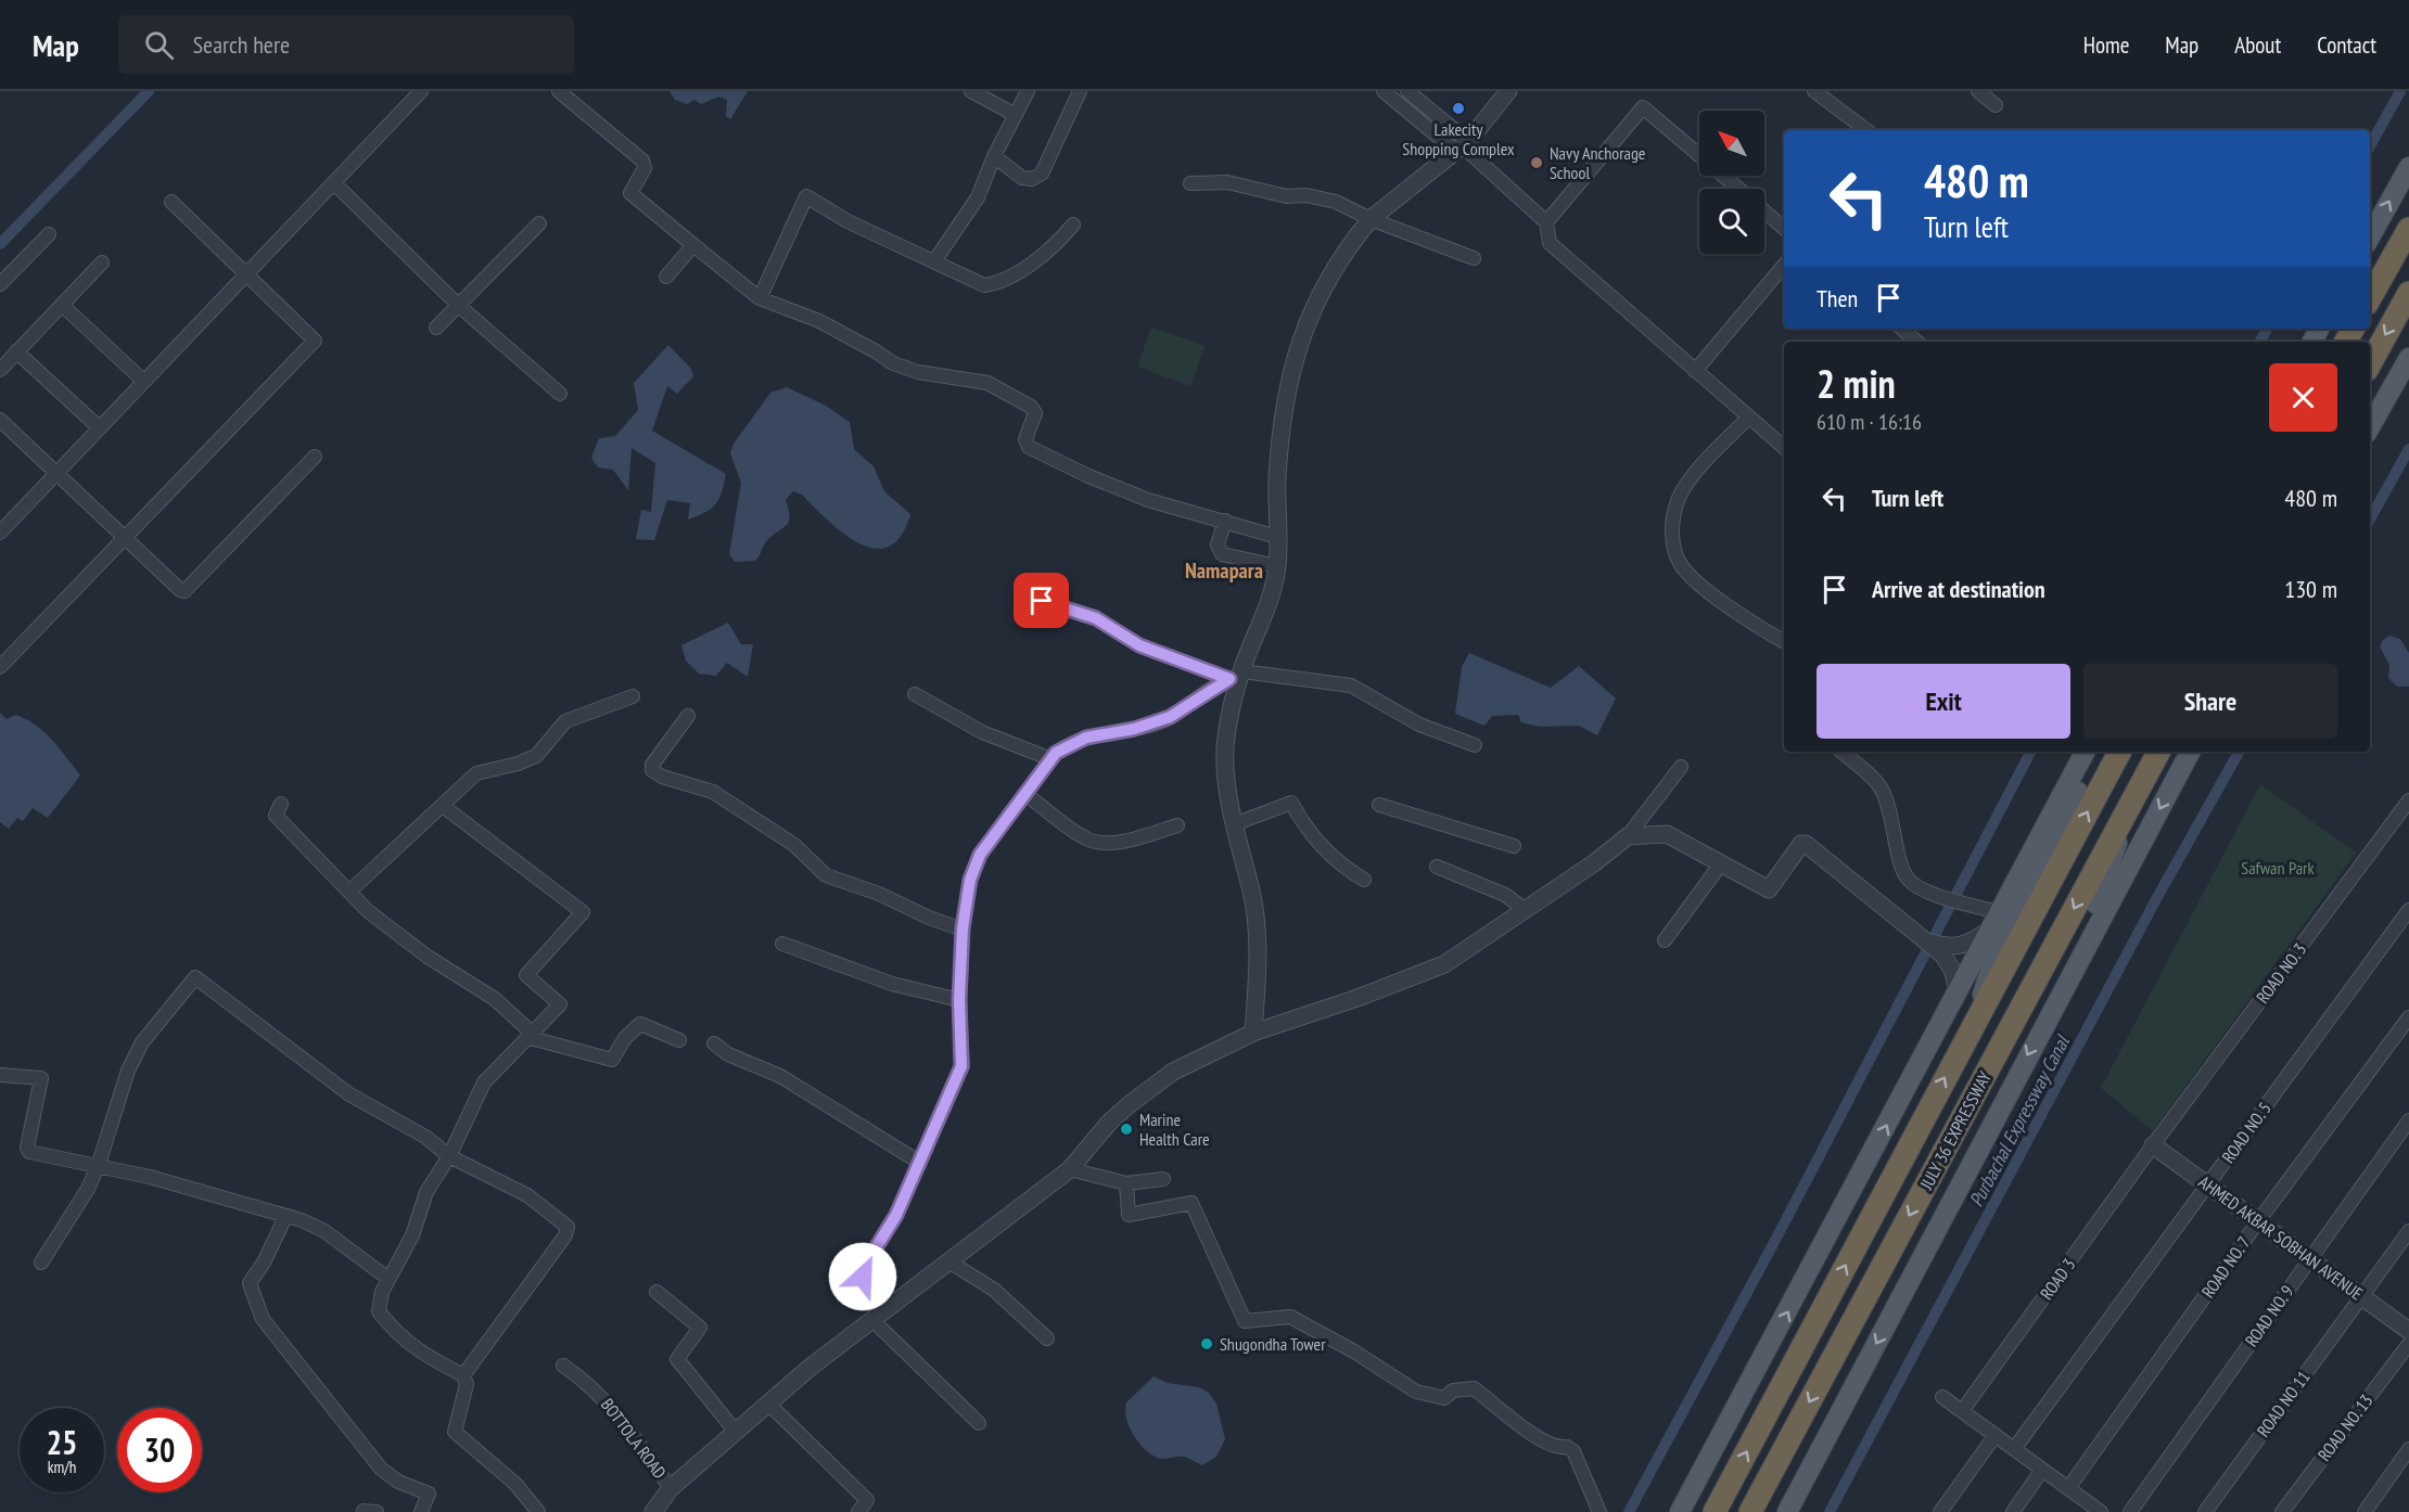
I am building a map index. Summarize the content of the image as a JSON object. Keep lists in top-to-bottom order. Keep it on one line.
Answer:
{"streets":{"highway":["JULY 36 EXPRESSWAY"],"street":["ROAD NO. 3","ROAD NO. 5","AHMED AKBAR SOBHAN AVENUE","ROAD NO. 7","ROAD 3","ROAD NO. 9","ROAD NO 11","ROAD NO. 13","BOTTOLA ROAD"]},"crossings":[["ROAD NO. 3","AHMED AKBAR SOBHAN AVENUE"],["ROAD NO. 3","ROAD 3"],["ROAD NO. 5","AHMED AKBAR SOBHAN AVENUE"],["AHMED AKBAR SOBHAN AVENUE","ROAD NO. 7"],["AHMED AKBAR SOBHAN AVENUE","ROAD 3"],["AHMED AKBAR SOBHAN AVENUE","ROAD NO. 9"],["AHMED AKBAR SOBHAN AVENUE","ROAD NO 11"]],"districts":["Namapara"],"water":["Purbachal Expressway Canal"],"parks":["Safwan Park"],"places":["Lakecity Shopping Complex","Navy Anchorage School","Marine Health Care","Shugondha Tower"],"north":"top left","page":{"header":"Map","search":"Search here","nav":["Home","Map","About","Contact"],"turn":["480 m","Turn left"],"then":"Then","heading":["2 min","610 m · 16:16"],"list":[{"name":"Turn left","value":"480 m"},{"name":"Arrive at destination","value":"130 m"}],"buttons":["Exit","Share"],"speed":"25 km/h","limit":"30"}}
